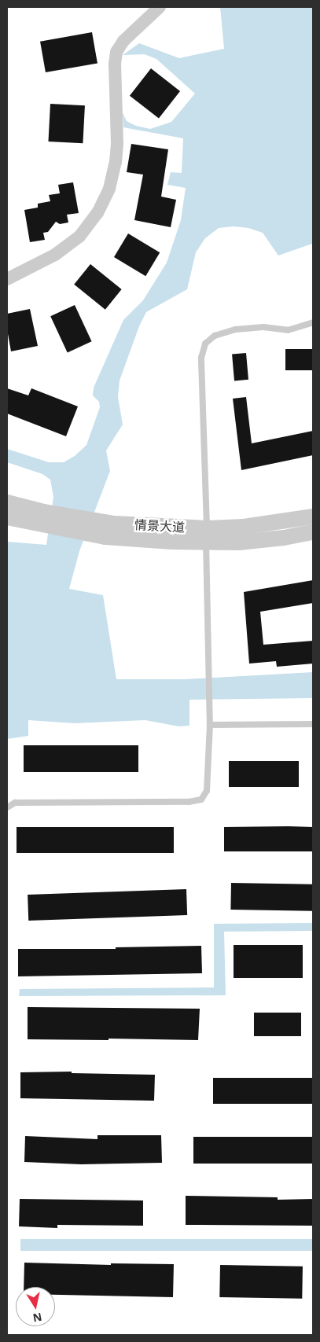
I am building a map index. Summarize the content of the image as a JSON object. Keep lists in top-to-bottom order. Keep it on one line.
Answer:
{"streets":{"street":["情景大道"]},"north":"bottom"}
